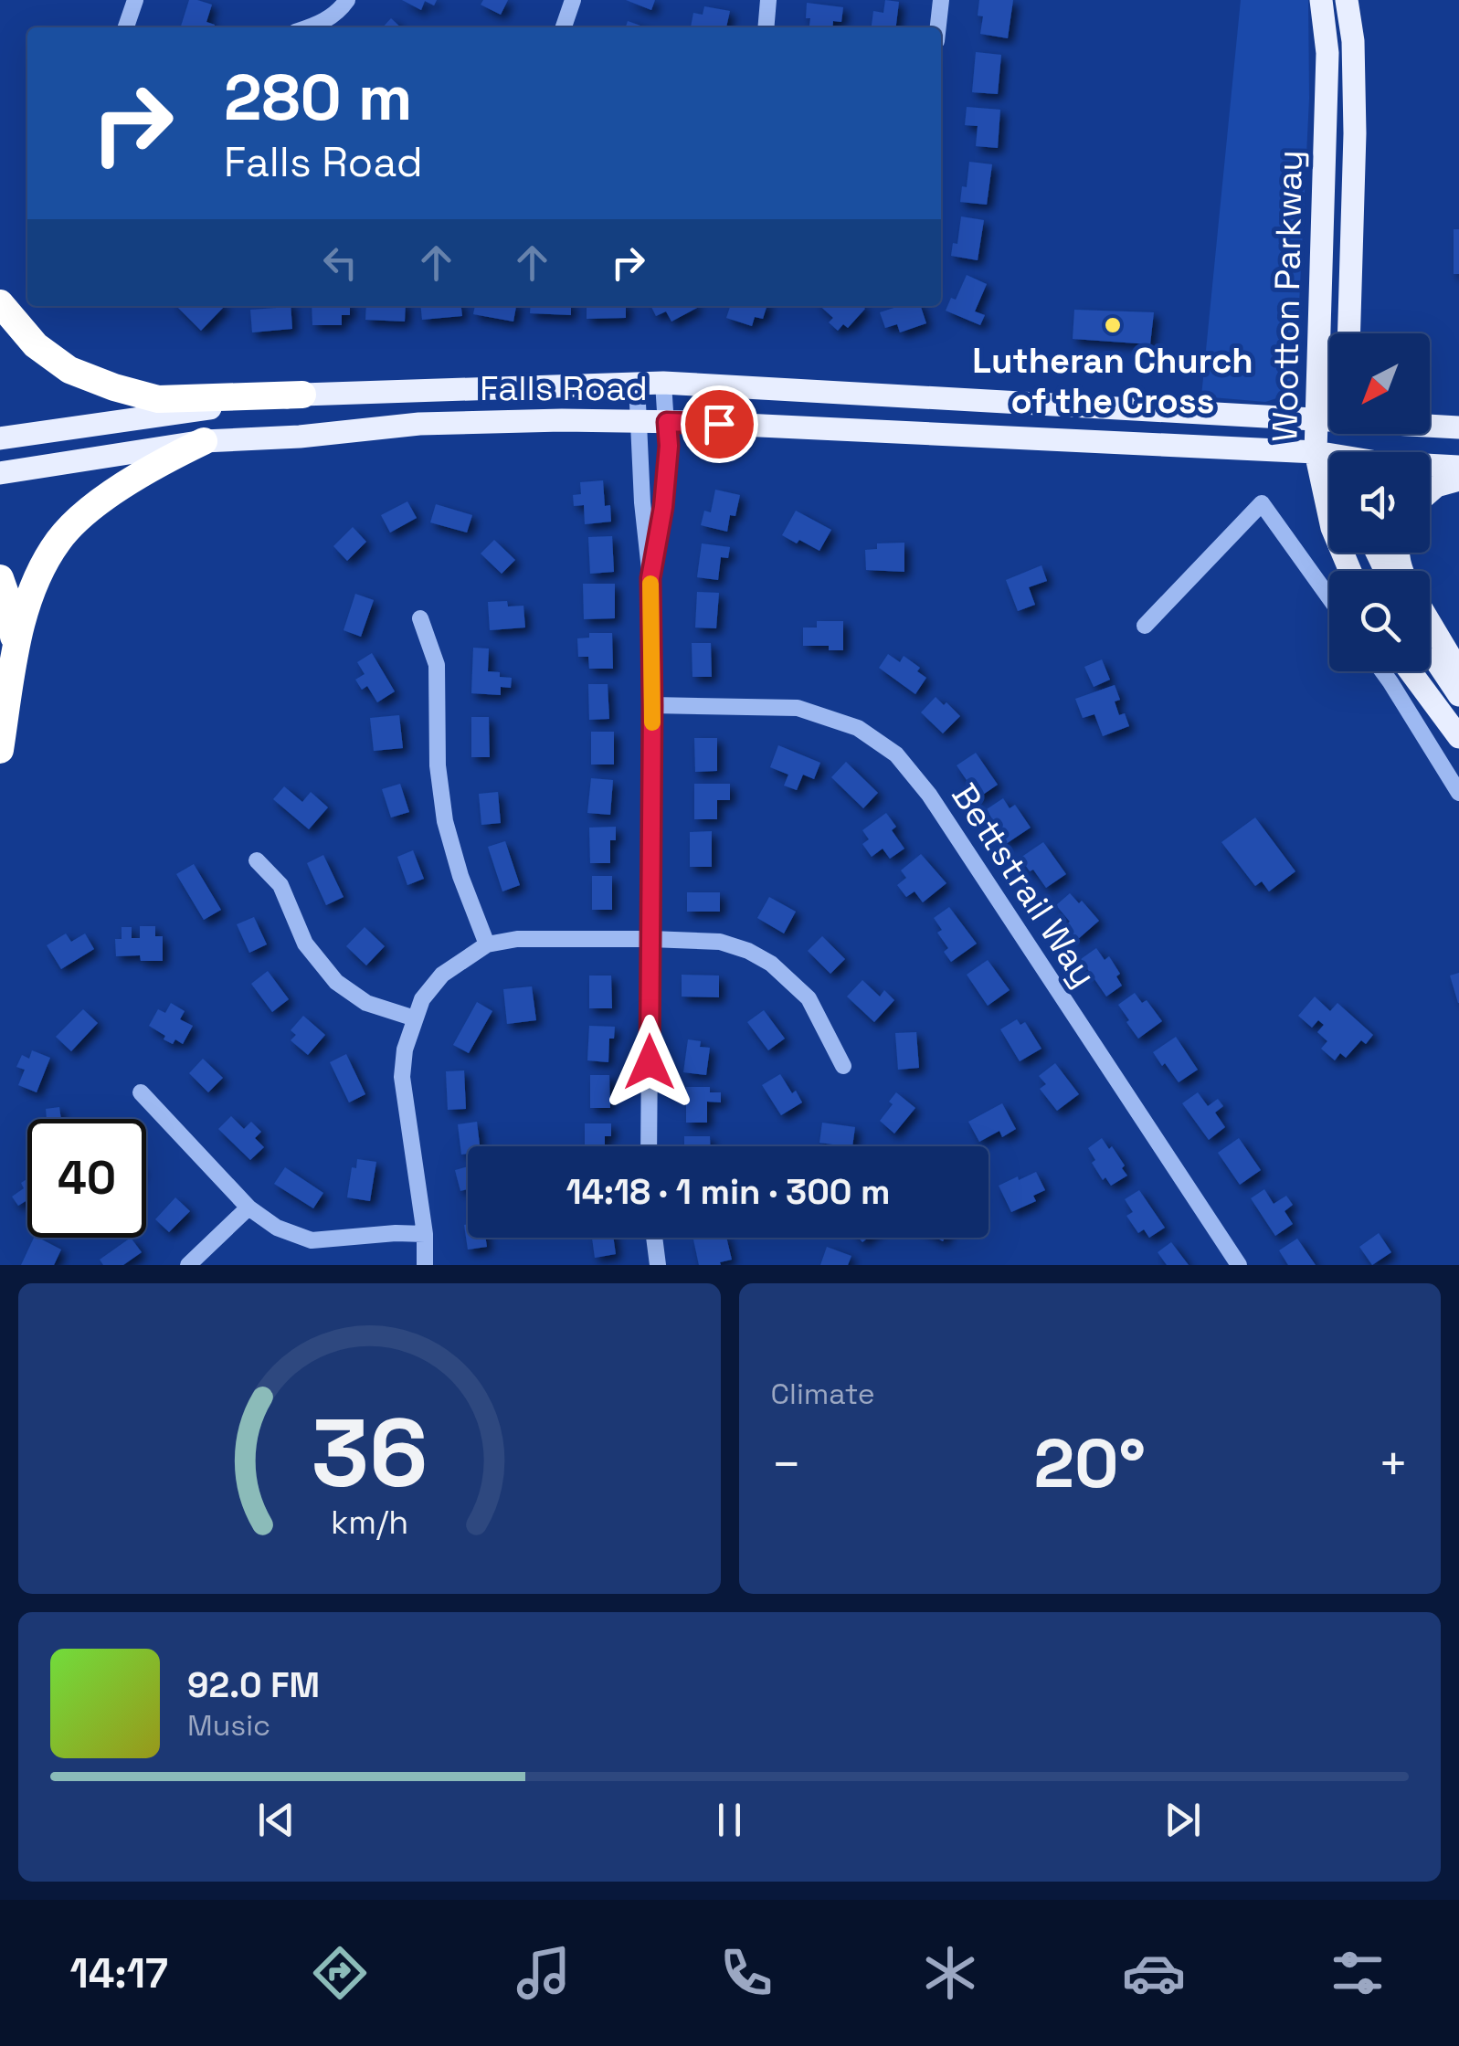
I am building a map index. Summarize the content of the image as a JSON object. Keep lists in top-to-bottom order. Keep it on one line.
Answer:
{"streets":{"main road":["Wootton Parkway","Falls Road"],"street":["Bettstrail Way"]},"crossings":[["Wootton Parkway","Falls Road"]],"places":["Lutheran Church of the Cross"],"north":"bottom left","page":{"turn":["280 m","Falls Road"],"limit":"40","trip":"14:18 · 1 min · 300 m","tile":"Climate","heat":["−","20°","+"],"song":["92.0 FM","Music"],"tabs":"14:17","gauge":["36","km/h"]}}
